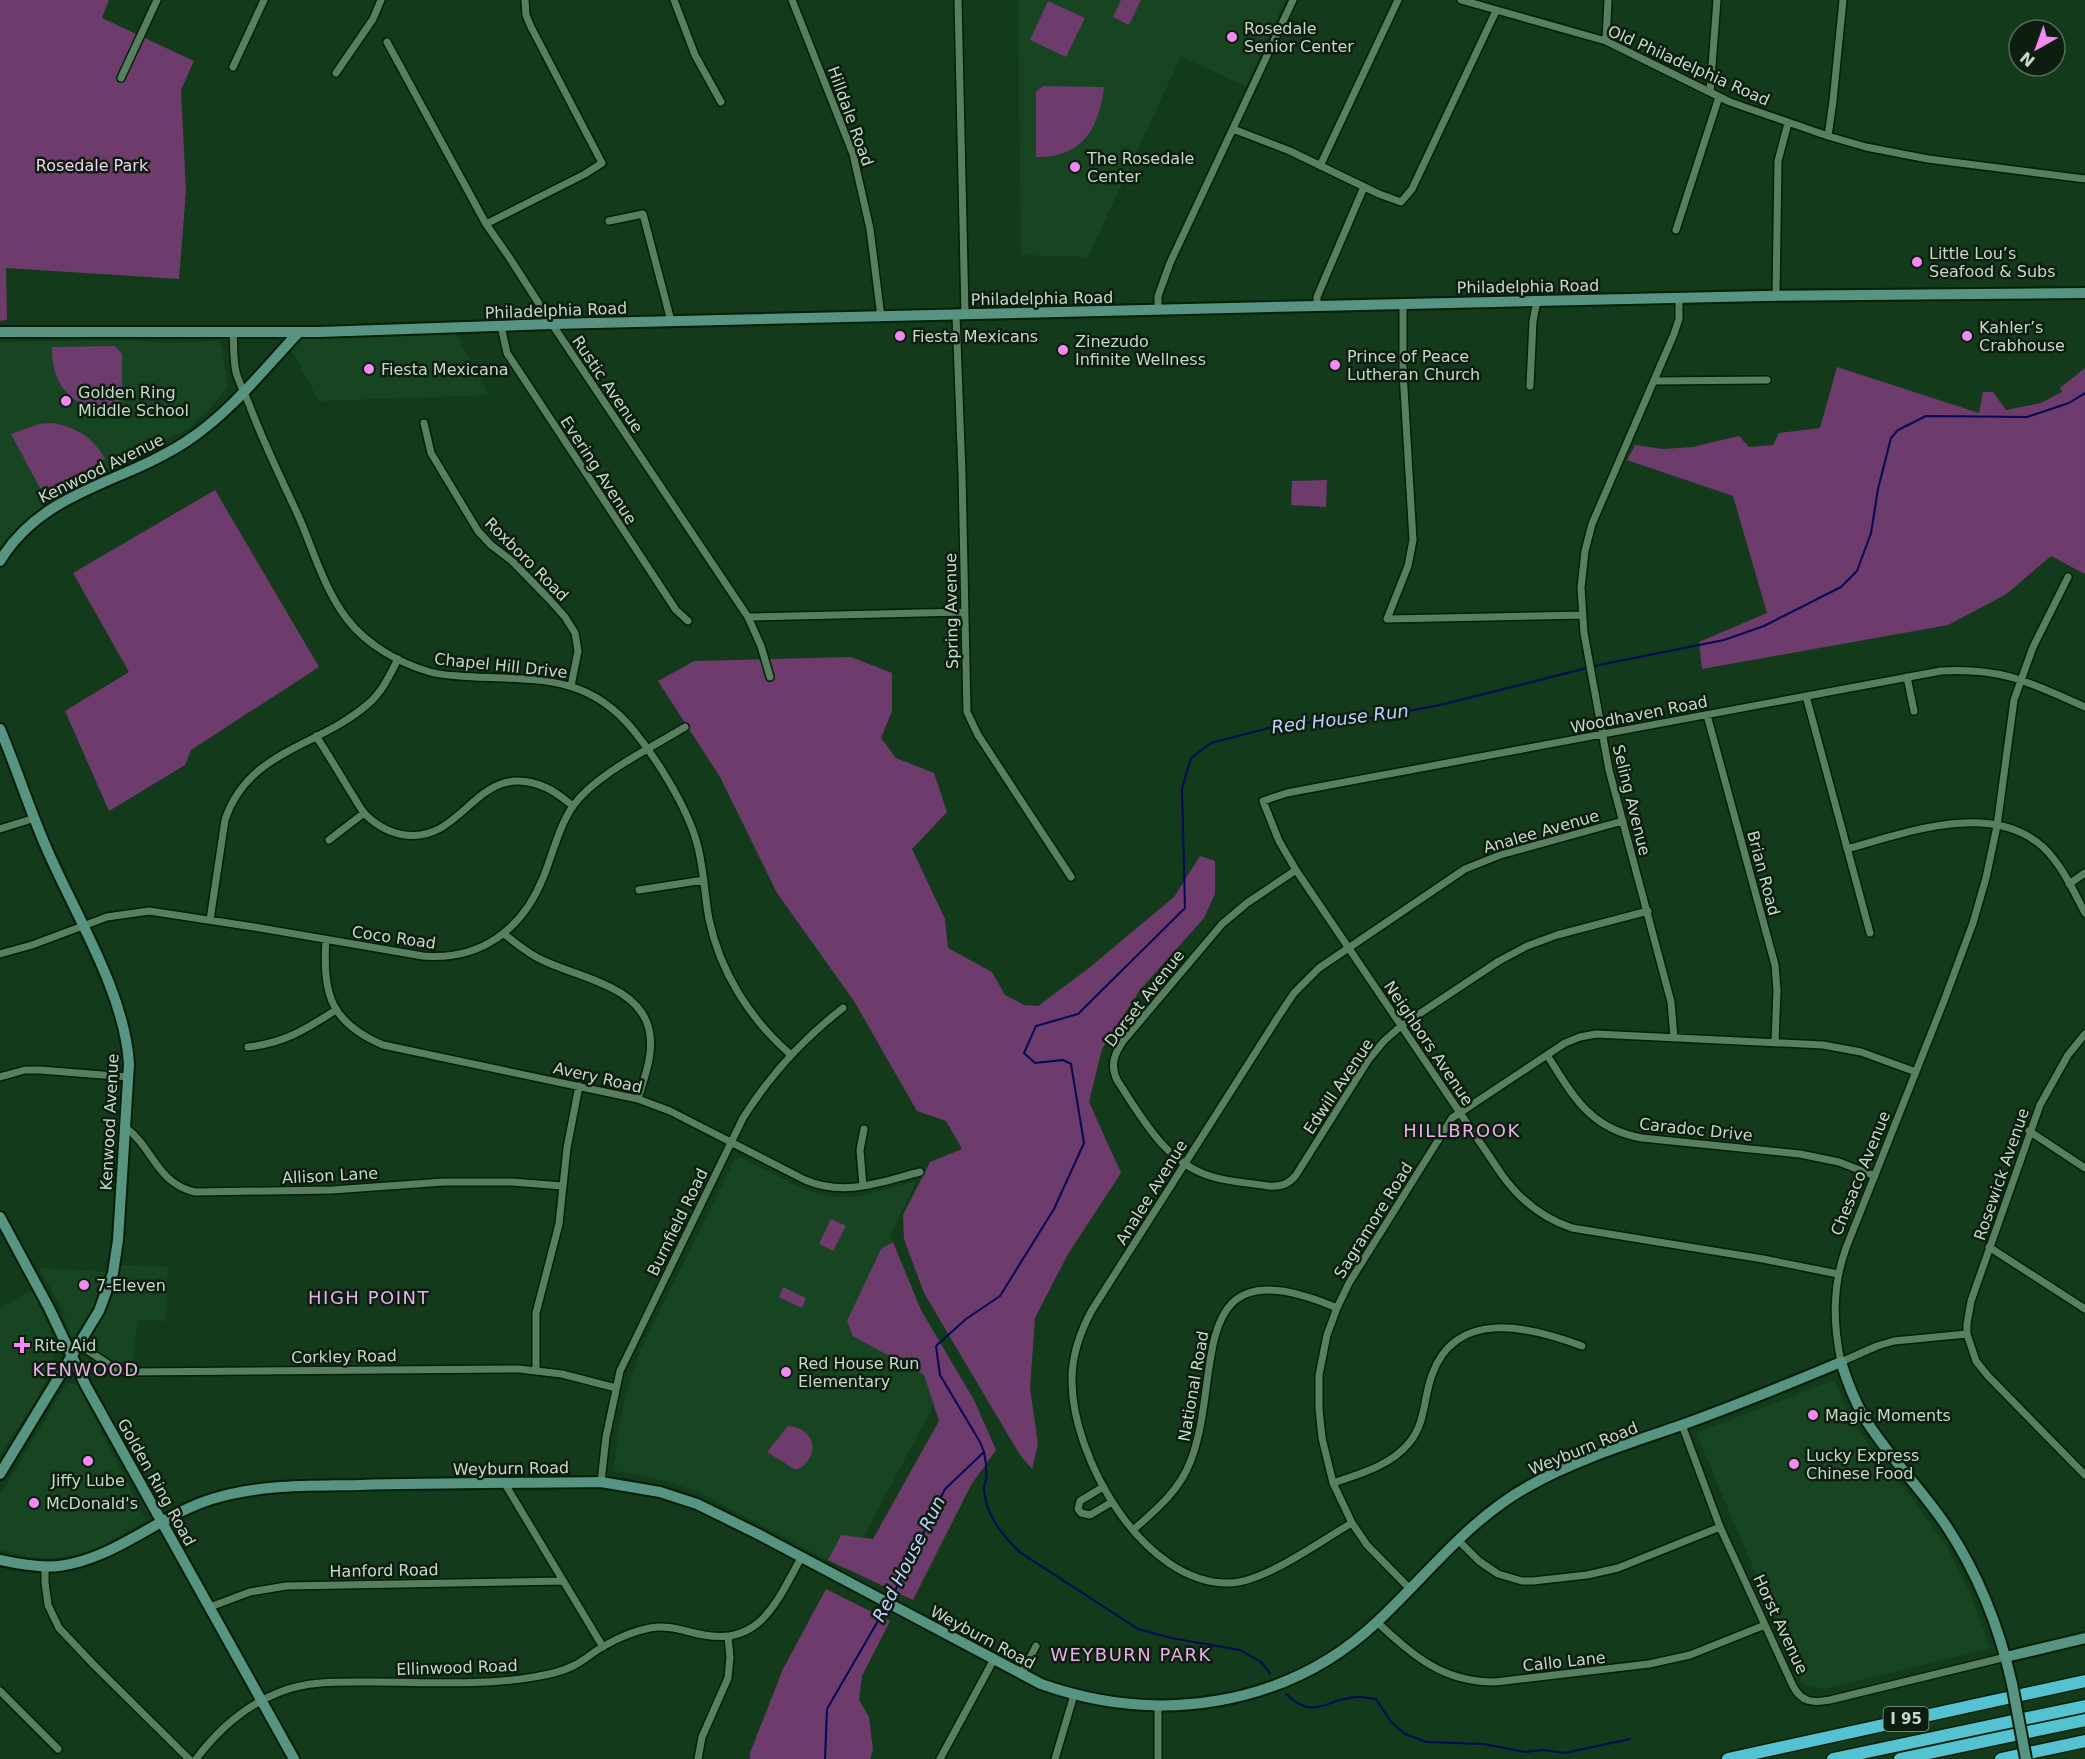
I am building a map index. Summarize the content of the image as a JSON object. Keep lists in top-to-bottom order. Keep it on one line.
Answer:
{"streets":{"highway":["I 95"],"street":["Old Philadelphia Road","Hilldale Road","Philadelphia Road","Rustic Avenue","Kenwood Avenue","Evering Avenue","Roxboro Road","Spring Avenue","Chapel Hill Drive","Woodhaven Road","Seling Avenue","Analee Avenue","Brian Road","Coco Road","Dorset Avenue","Neighbors Avenue","Avery Road","Edwill Avenue","Caradoc Drive","Chesaco Avenue","Rosewick Avenue","Allison Lane","Sagramore Road","Burnfield Road","Corkley Road","National Road","Weyburn Road","Golden Ring Road","Hanford Road","Horst Avenue","Callo Lane","Ellinwood Road"]},"crossings":[["Hilldale Road","Philadelphia Road"],["Philadelphia Road","Rustic Avenue"],["Philadelphia Road","Kenwood Avenue"],["Philadelphia Road","Evering Avenue"],["Philadelphia Road","Spring Avenue"],["Philadelphia Road","Chapel Hill Drive"],["Philadelphia Road","Seling Avenue"],["Kenwood Avenue","Chapel Hill Drive"],["Kenwood Avenue","Coco Road"],["Kenwood Avenue","Allison Lane"],["Kenwood Avenue","Corkley Road"],["Kenwood Avenue","Golden Ring Road"],["Roxboro Road","Chapel Hill Drive"],["Chapel Hill Drive","Coco Road"],["Chapel Hill Drive","Burnfield Road"],["Woodhaven Road","Seling Avenue"],["Woodhaven Road","Brian Road"],["Woodhaven Road","Neighbors Avenue"],["Woodhaven Road","Chesaco Avenue"],["Seling Avenue","Analee Avenue"],["Seling Avenue","Edwill Avenue"],["Seling Avenue","Sagramore Road"],["Analee Avenue","Dorset Avenue"],["Analee Avenue","Neighbors Avenue"],["Analee Avenue","Edwill Avenue"],["Analee Avenue","Sagramore Road"],["Analee Avenue","National Road"],["Brian Road","Sagramore Road"],["Coco Road","Avery Road"],["Dorset Avenue","Neighbors Avenue"],["Dorset Avenue","Edwill Avenue"],["Neighbors Avenue","Edwill Avenue"],["Neighbors Avenue","Chesaco Avenue"],["Neighbors Avenue","Sagramore Road"],["Avery Road","Burnfield Road"],["Caradoc Drive","Chesaco Avenue"],["Caradoc Drive","Sagramore Road"],["Chesaco Avenue","Sagramore Road"],["Chesaco Avenue","Weyburn Road"],["Chesaco Avenue","Horst Avenue"],["Rosewick Avenue","Weyburn Road"],["Sagramore Road","National Road"],["Sagramore Road","Weyburn Road"],["Burnfield Road","Corkley Road"],["Burnfield Road","Weyburn Road"],["Weyburn Road","Golden Ring Road"],["Weyburn Road","Horst Avenue"],["Weyburn Road","Callo Lane"],["Weyburn Road","Ellinwood Road"],["Golden Ring Road","Hanford Road"],["Golden Ring Road","Ellinwood Road"],["Horst Avenue","Callo Lane"]],"districts":["HILLBROOK","HIGH POINT","KENWOOD","WEYBURN PARK"],"water":["Red House Run"],"parks":["Rosedale Park"],"places":{"other":["Rosedale Senior Center","The Rosedale Center","Little Lou’s Seafood & Subs","Fiesta Mexicans","Kahler’s Crabhouse","Zinezudo Infinite Wellness","Prince of Peace Lutheran Church","Fiesta Mexicana","Golden Ring Middle School","7-Eleven","Red House Run Elementary","Magic Moments","Jiffy Lube","Lucky Express Chinese Food","McDonald's"],"health":["Rite Aid"]},"north":"bottom left"}
